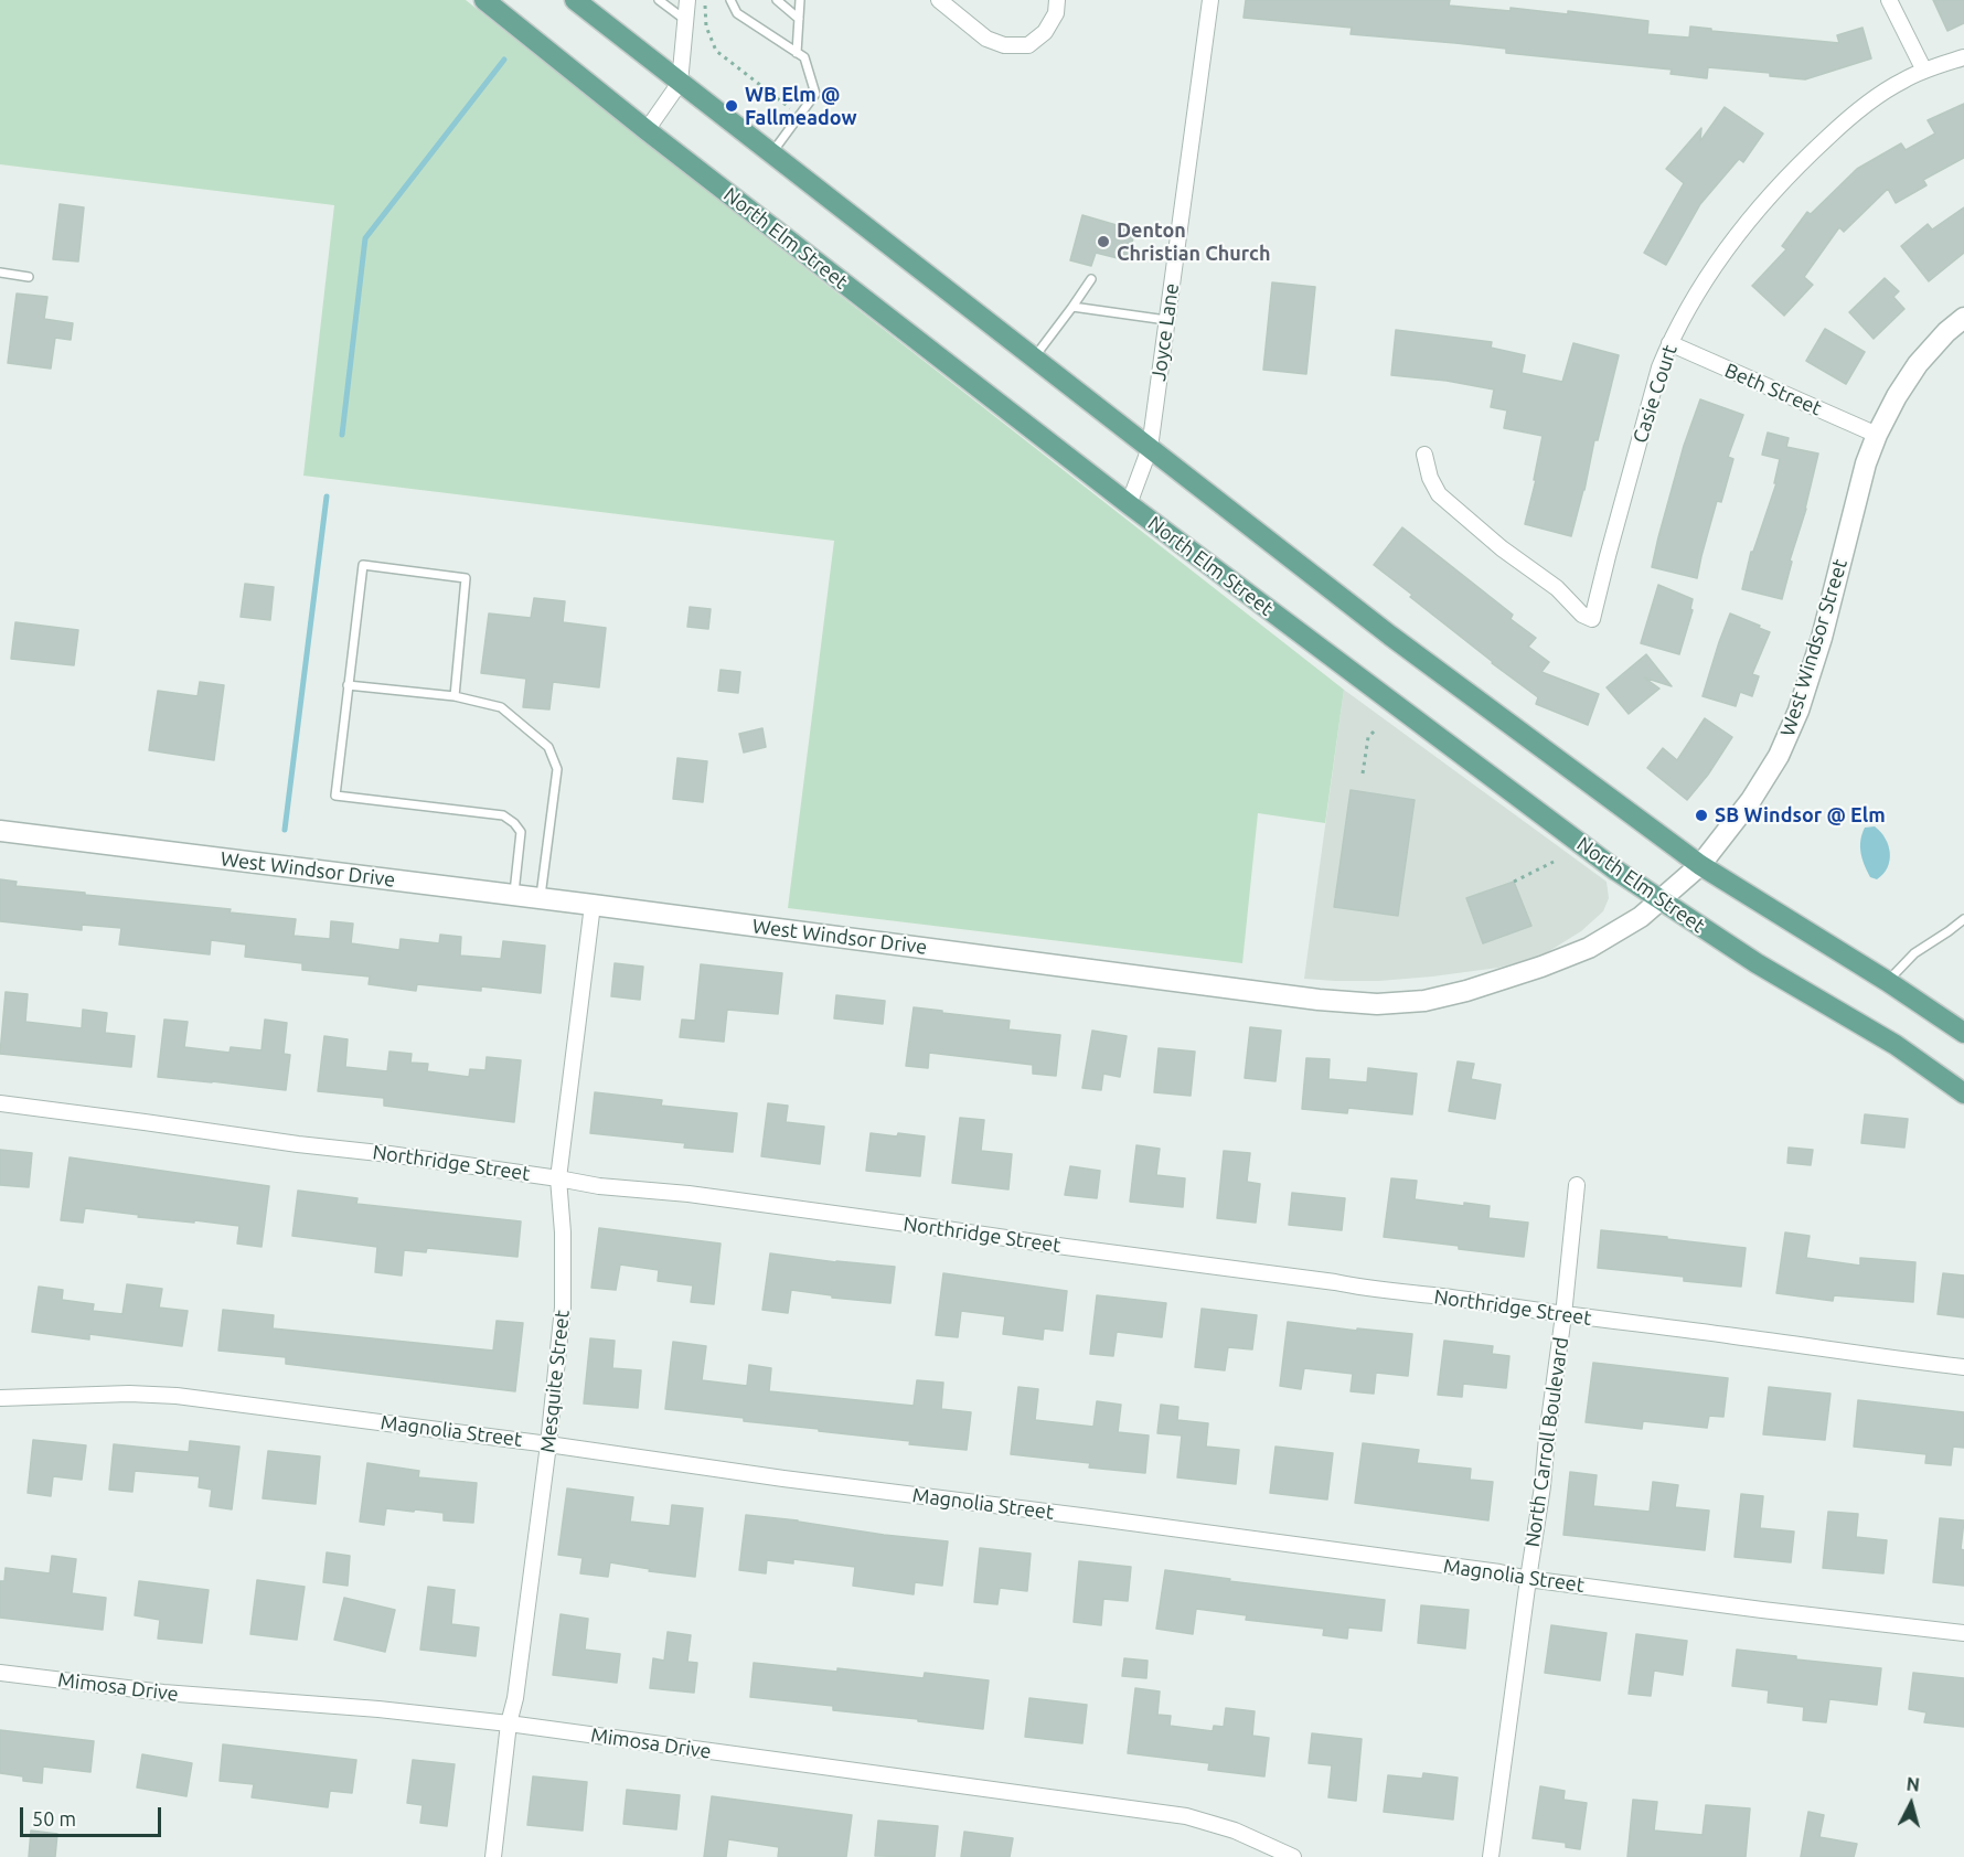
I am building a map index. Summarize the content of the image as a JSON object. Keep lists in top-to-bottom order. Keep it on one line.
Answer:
{"streets":{"main road":["North Elm Street"],"street":["Joyce Lane","Beth Street","Casie Court","West Windsor Street","West Windsor Drive","Northridge Street","Mesquite Street","Magnolia Street","North Carroll Boulevard","Mimosa Drive"]},"crossings":[["North Elm Street","Joyce Lane"],["North Elm Street","West Windsor Street"],["North Elm Street","West Windsor Drive"],["Beth Street","Casie Court"],["Beth Street","West Windsor Street"],["West Windsor Street","West Windsor Drive"],["West Windsor Drive","Mesquite Street"],["Northridge Street","Mesquite Street"],["Northridge Street","North Carroll Boulevard"],["Mesquite Street","Magnolia Street"],["Mesquite Street","Mimosa Drive"],["Magnolia Street","North Carroll Boulevard"]],"places":["WB Elm @ Fallmeadow","Denton Christian Church","SB Windsor @ Elm"],"scale_bar":"50 m","north":"top"}
